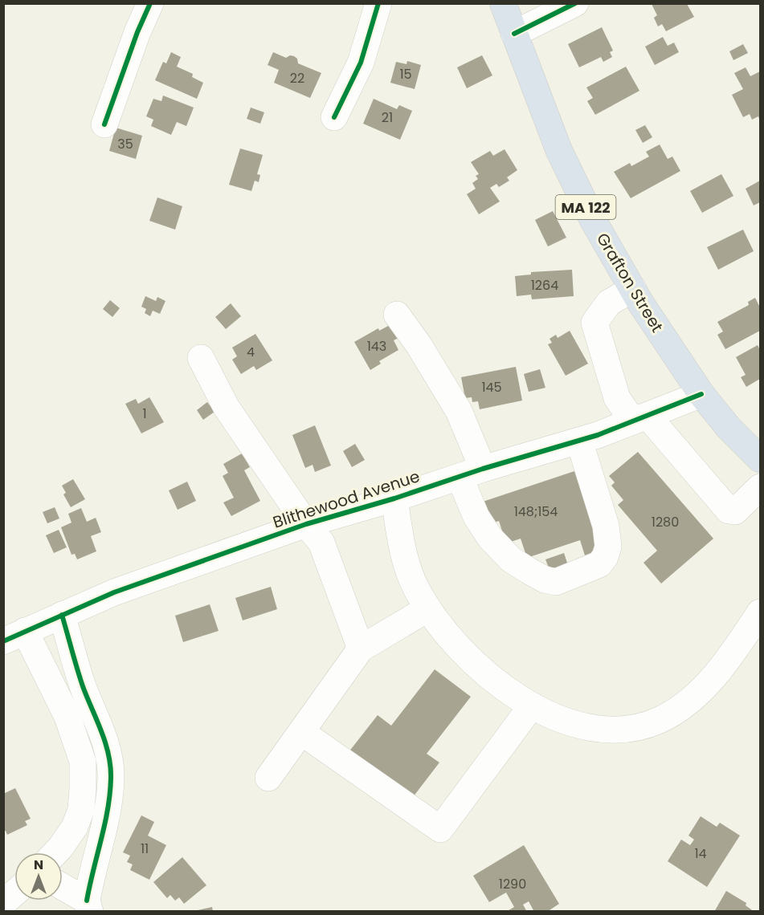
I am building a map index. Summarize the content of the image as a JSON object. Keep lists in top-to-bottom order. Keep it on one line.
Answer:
{"streets":{"highway":["MA 122","Grafton Street"],"street":["Blithewood Avenue"]},"crossings":[["Grafton Street","Blithewood Avenue"]],"house_numbers":["15","22","21","35","1264","143","4","145","1","148;154","1280","11","14","1290"],"north":"top"}
